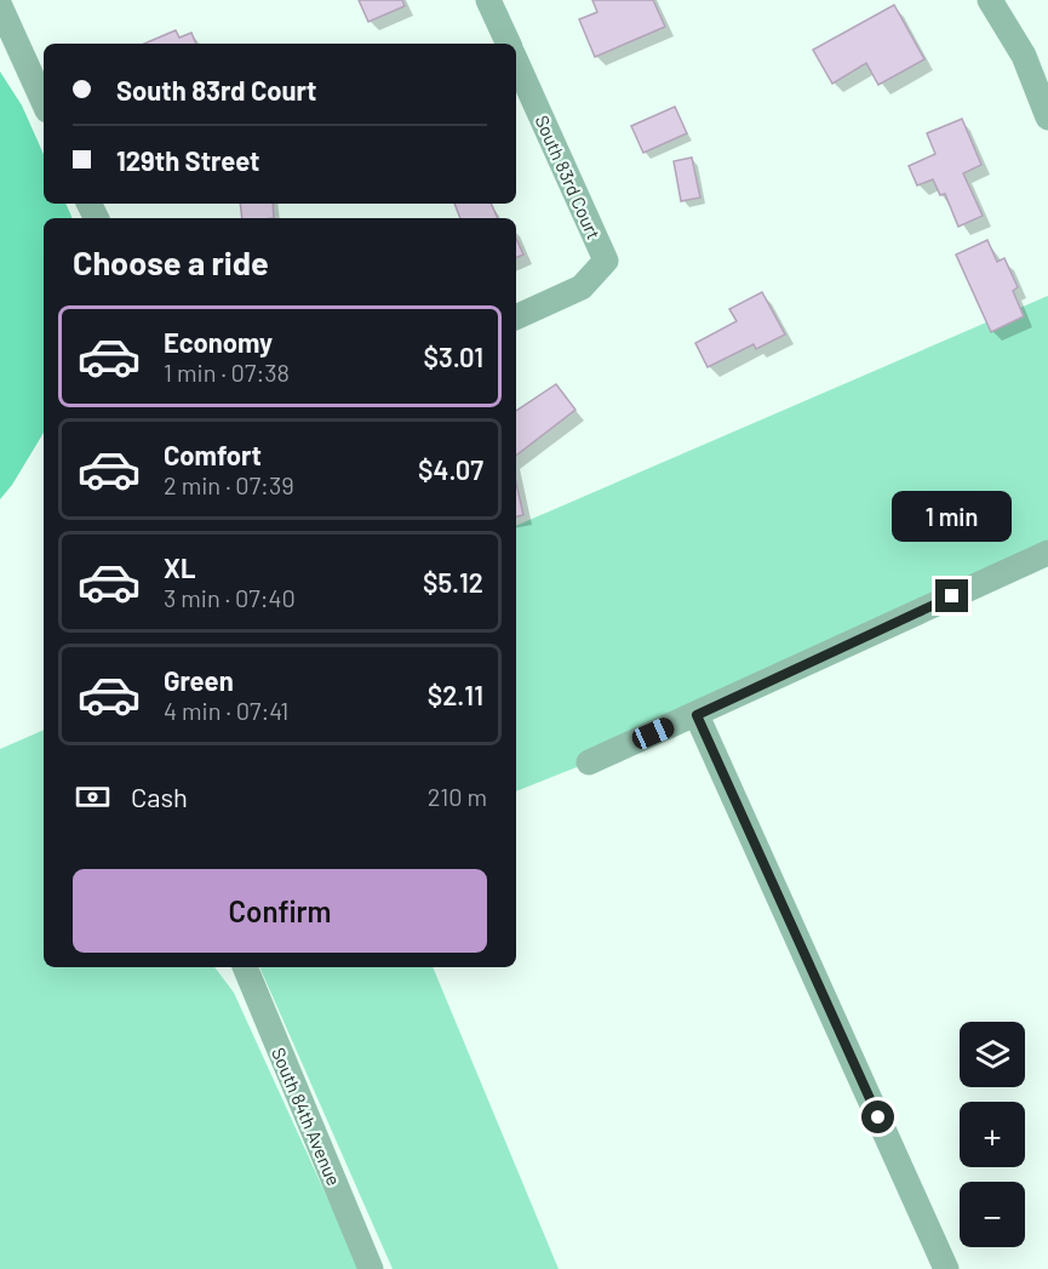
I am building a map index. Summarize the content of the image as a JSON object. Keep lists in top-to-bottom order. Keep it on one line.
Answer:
{"streets":{"street":["South 83rd Court","South 84th Avenue"]},"page":{"banner":["South 83rd Court","129th Street"],"heading":"Choose a ride","list":[{"name":"Economy","note":"1 min · 07:38","value":"$3.01"},{"name":"Comfort","note":"2 min · 07:39","value":"$4.07"},{"name":"XL","note":"3 min · 07:40","value":"$5.12"},{"name":"Green","note":"4 min · 07:41","value":"$2.11"}],"bubble":"1 min","pay":["Cash","210 m"],"buttons":"Confirm","map_buttons":["+","−"]}}
